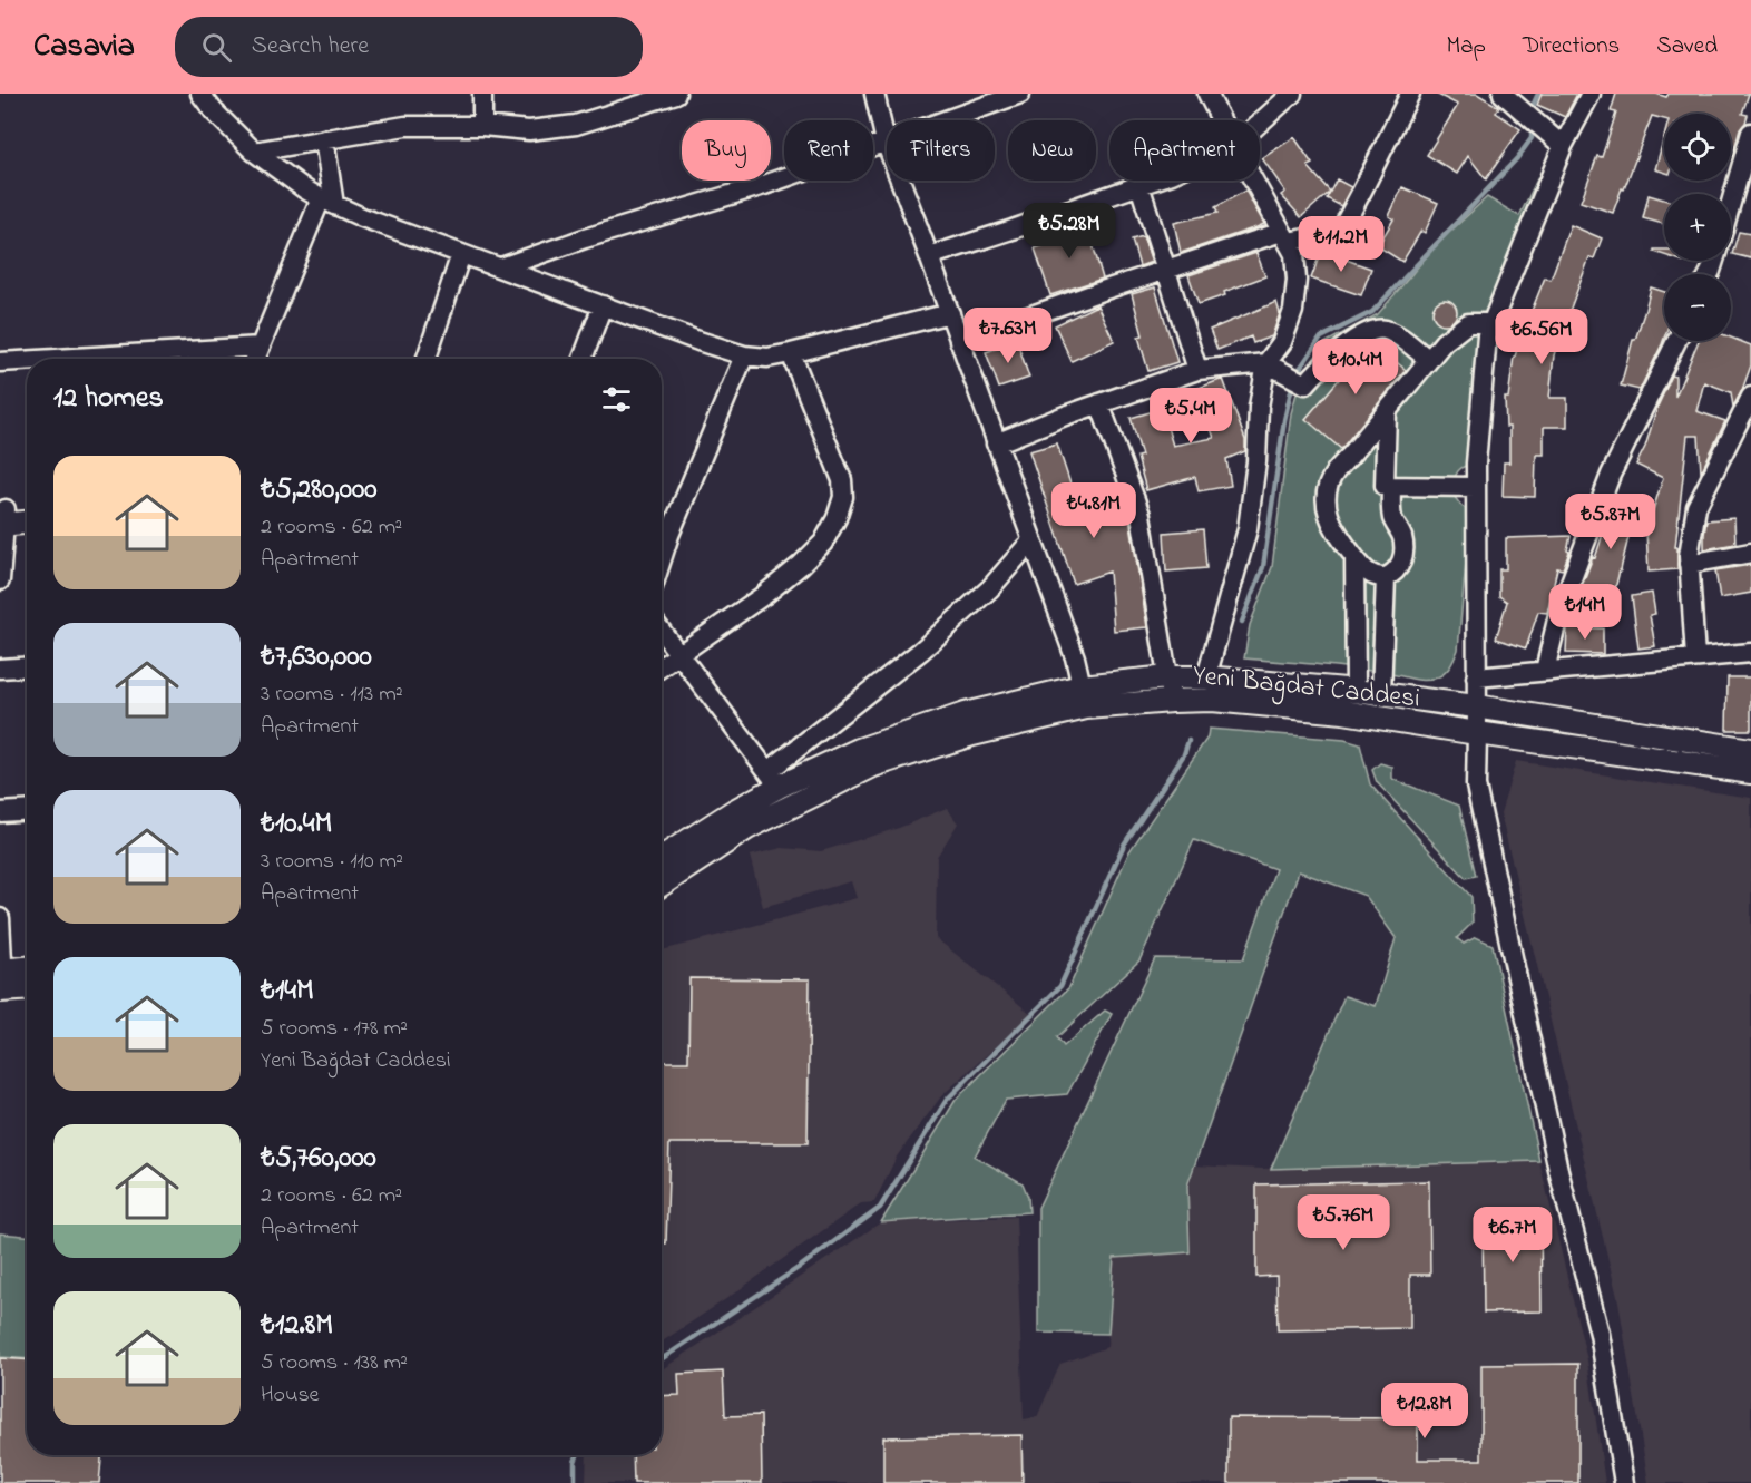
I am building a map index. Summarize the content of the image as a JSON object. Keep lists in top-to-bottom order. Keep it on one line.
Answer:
{"streets":{"main road":["Yeni Bağdat Caddesi"]},"page":{"header":"Casavia","search":"Search here","nav":["Map","Directions","Saved"],"map_buttons":["+","−"],"chip":["Buy","Rent","Filters","New","Apartment"],"price":["₺5.28M","₺11.2M","₺7.63M","₺6.56M","₺10.4M","₺5.4M","₺4.81M","₺5.87M","₺14M","₺5.76M","₺6.7M","₺12.8M"],"heading":"12 homes","list":[{"name":"₺5,280,000","note":"2 rooms · 62 m² · Apartment"},{"name":"₺7,630,000","note":"3 rooms · 113 m² · Apartment"},{"name":"₺10.4M","note":"3 rooms · 110 m² · Apartment"},{"name":"₺14M","note":"5 rooms · 178 m² · Yeni Bağdat Caddesi"},{"name":"₺5,760,000","note":"2 rooms · 62 m² · Apartment"},{"name":"₺12.8M","note":"5 rooms · 138 m² · House"}]}}
